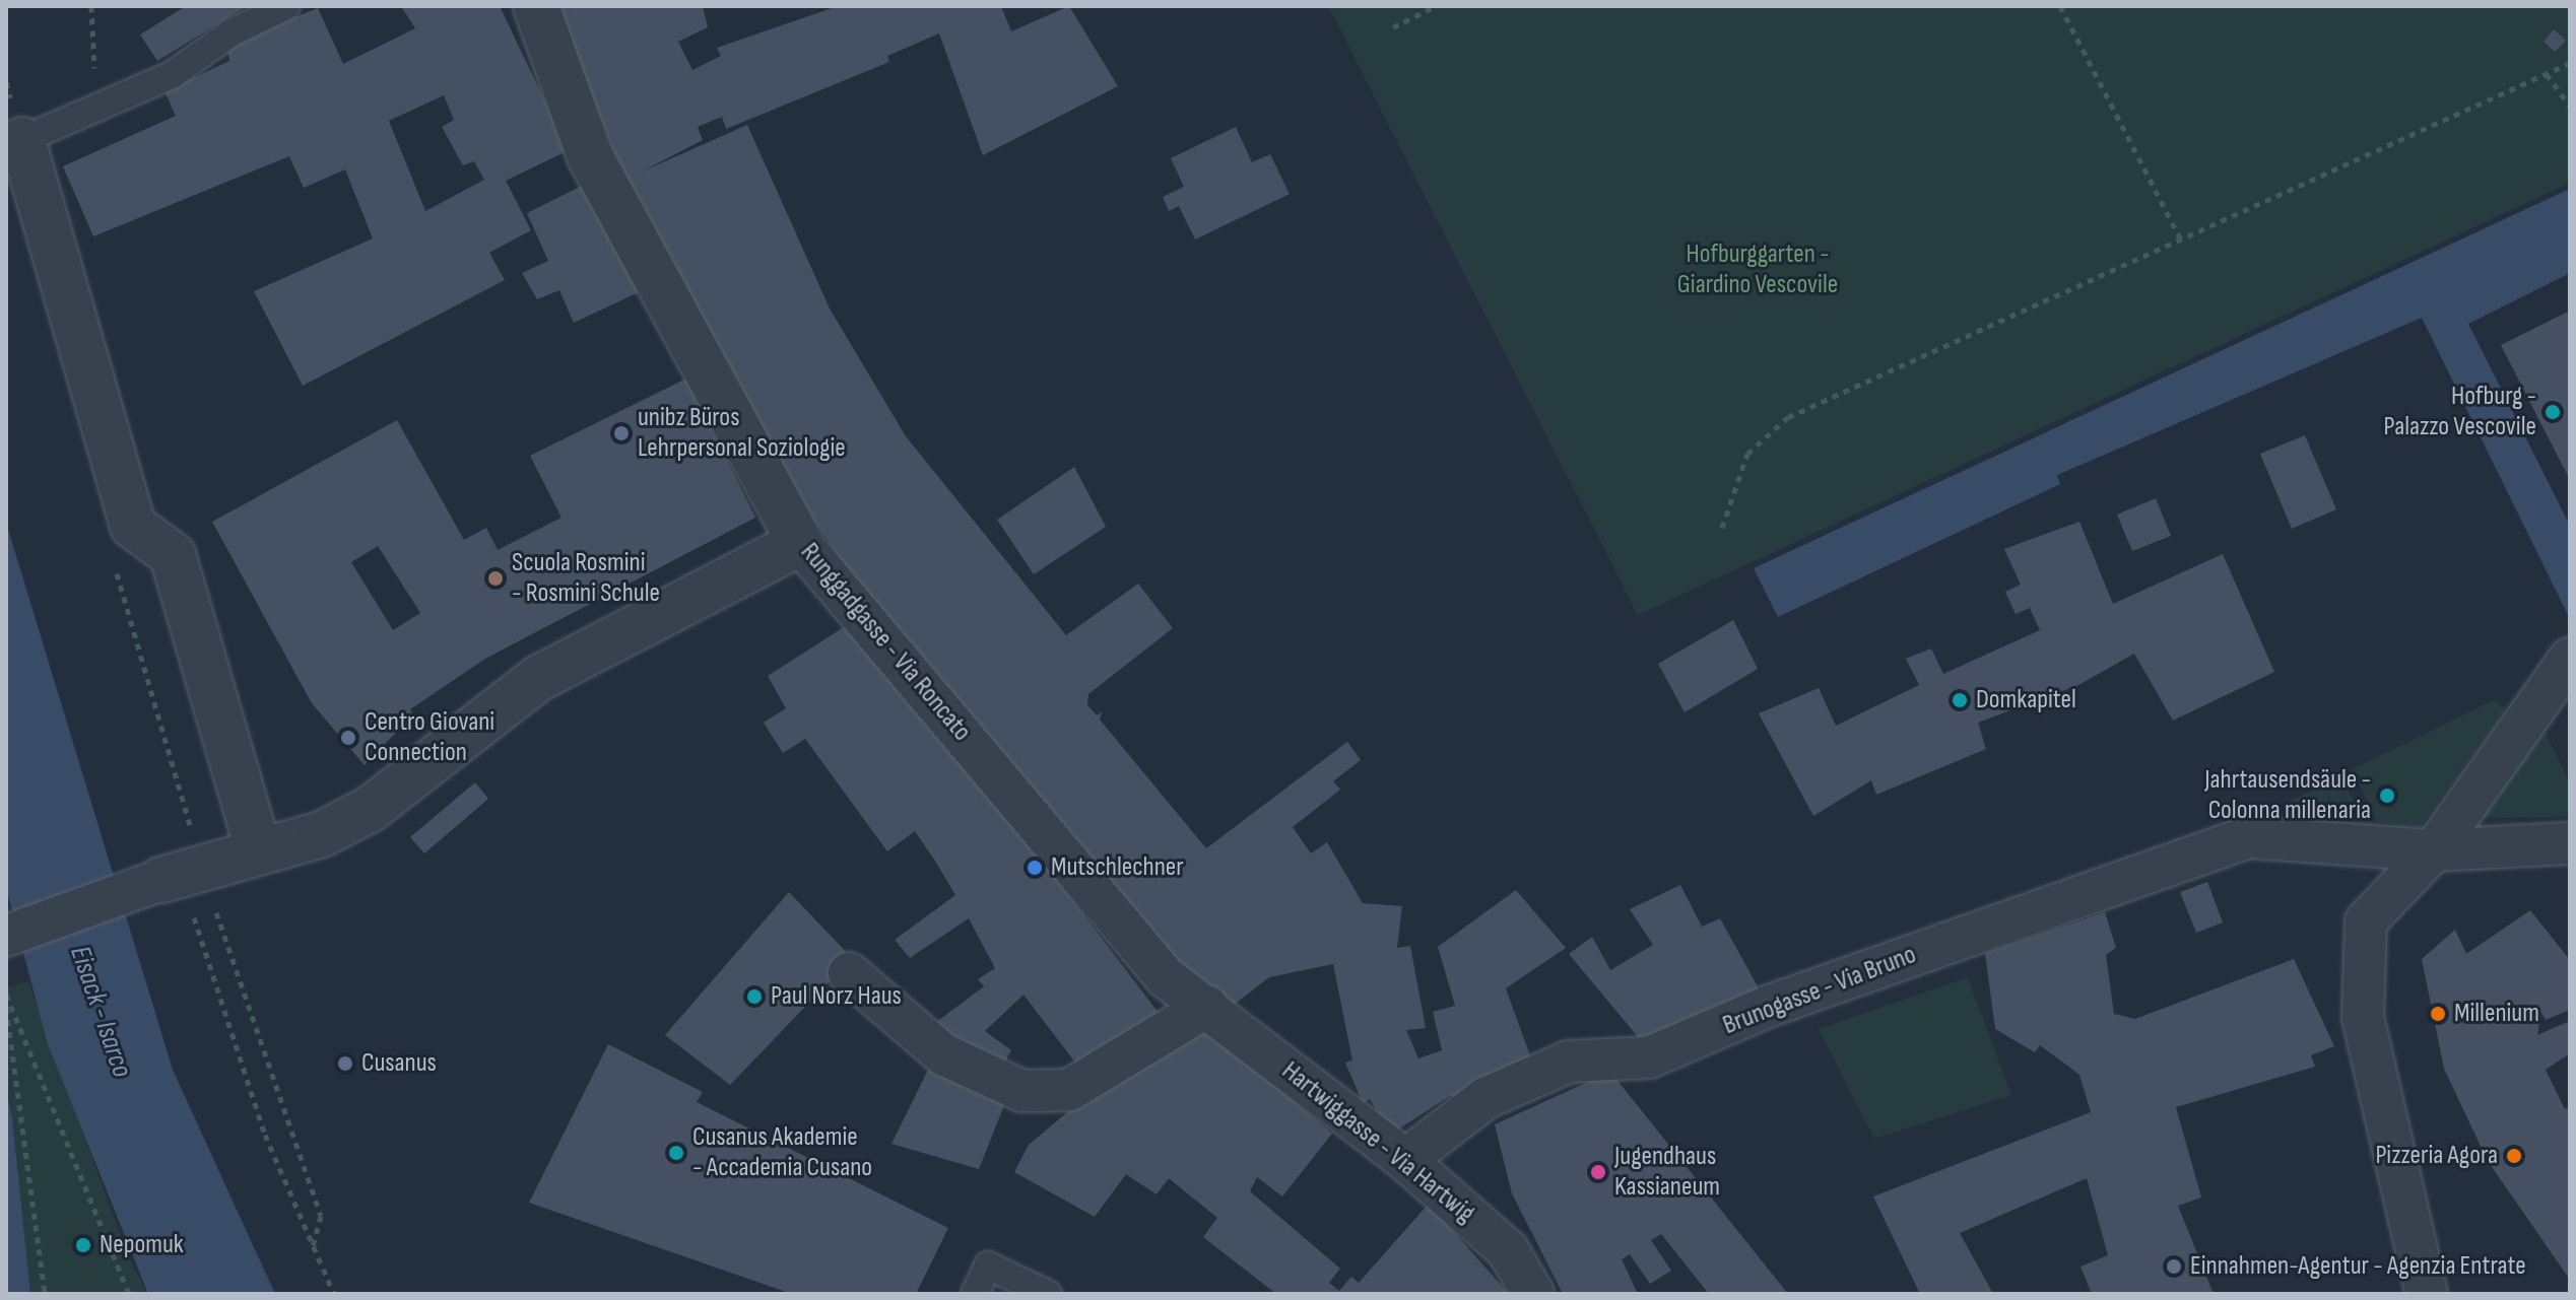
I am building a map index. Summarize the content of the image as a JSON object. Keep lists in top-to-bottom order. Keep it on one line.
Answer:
{"streets":{"street":["Runggadgasse - Via Roncato","Brunogasse - Via Bruno","Hartwiggasse - Via Hartwig"]},"crossings":[["Runggadgasse - Via Roncato","Hartwiggasse - Via Hartwig"],["Brunogasse - Via Bruno","Hartwiggasse - Via Hartwig"]],"water":["Eisack - Isarco"],"parks":["Hofburggarten - Giardino Vescovile"],"places":["Hofburg - Palazzo Vescovile","unibz Büros Lehrpersonal Soziologie","Scuola Rosmini - Rosmini Schule","Domkapitel","Centro Giovani Connection","Jahrtausendsäule - Colonna millenaria","Mutschlechner","Paul Norz Haus","Millenium","Cusanus","Cusanus Akademie - Accademia Cusano","Pizzeria Agora","Jugendhaus Kassianeum","Nepomuk","Einnahmen-Agentur - Agenzia Entrate"]}
